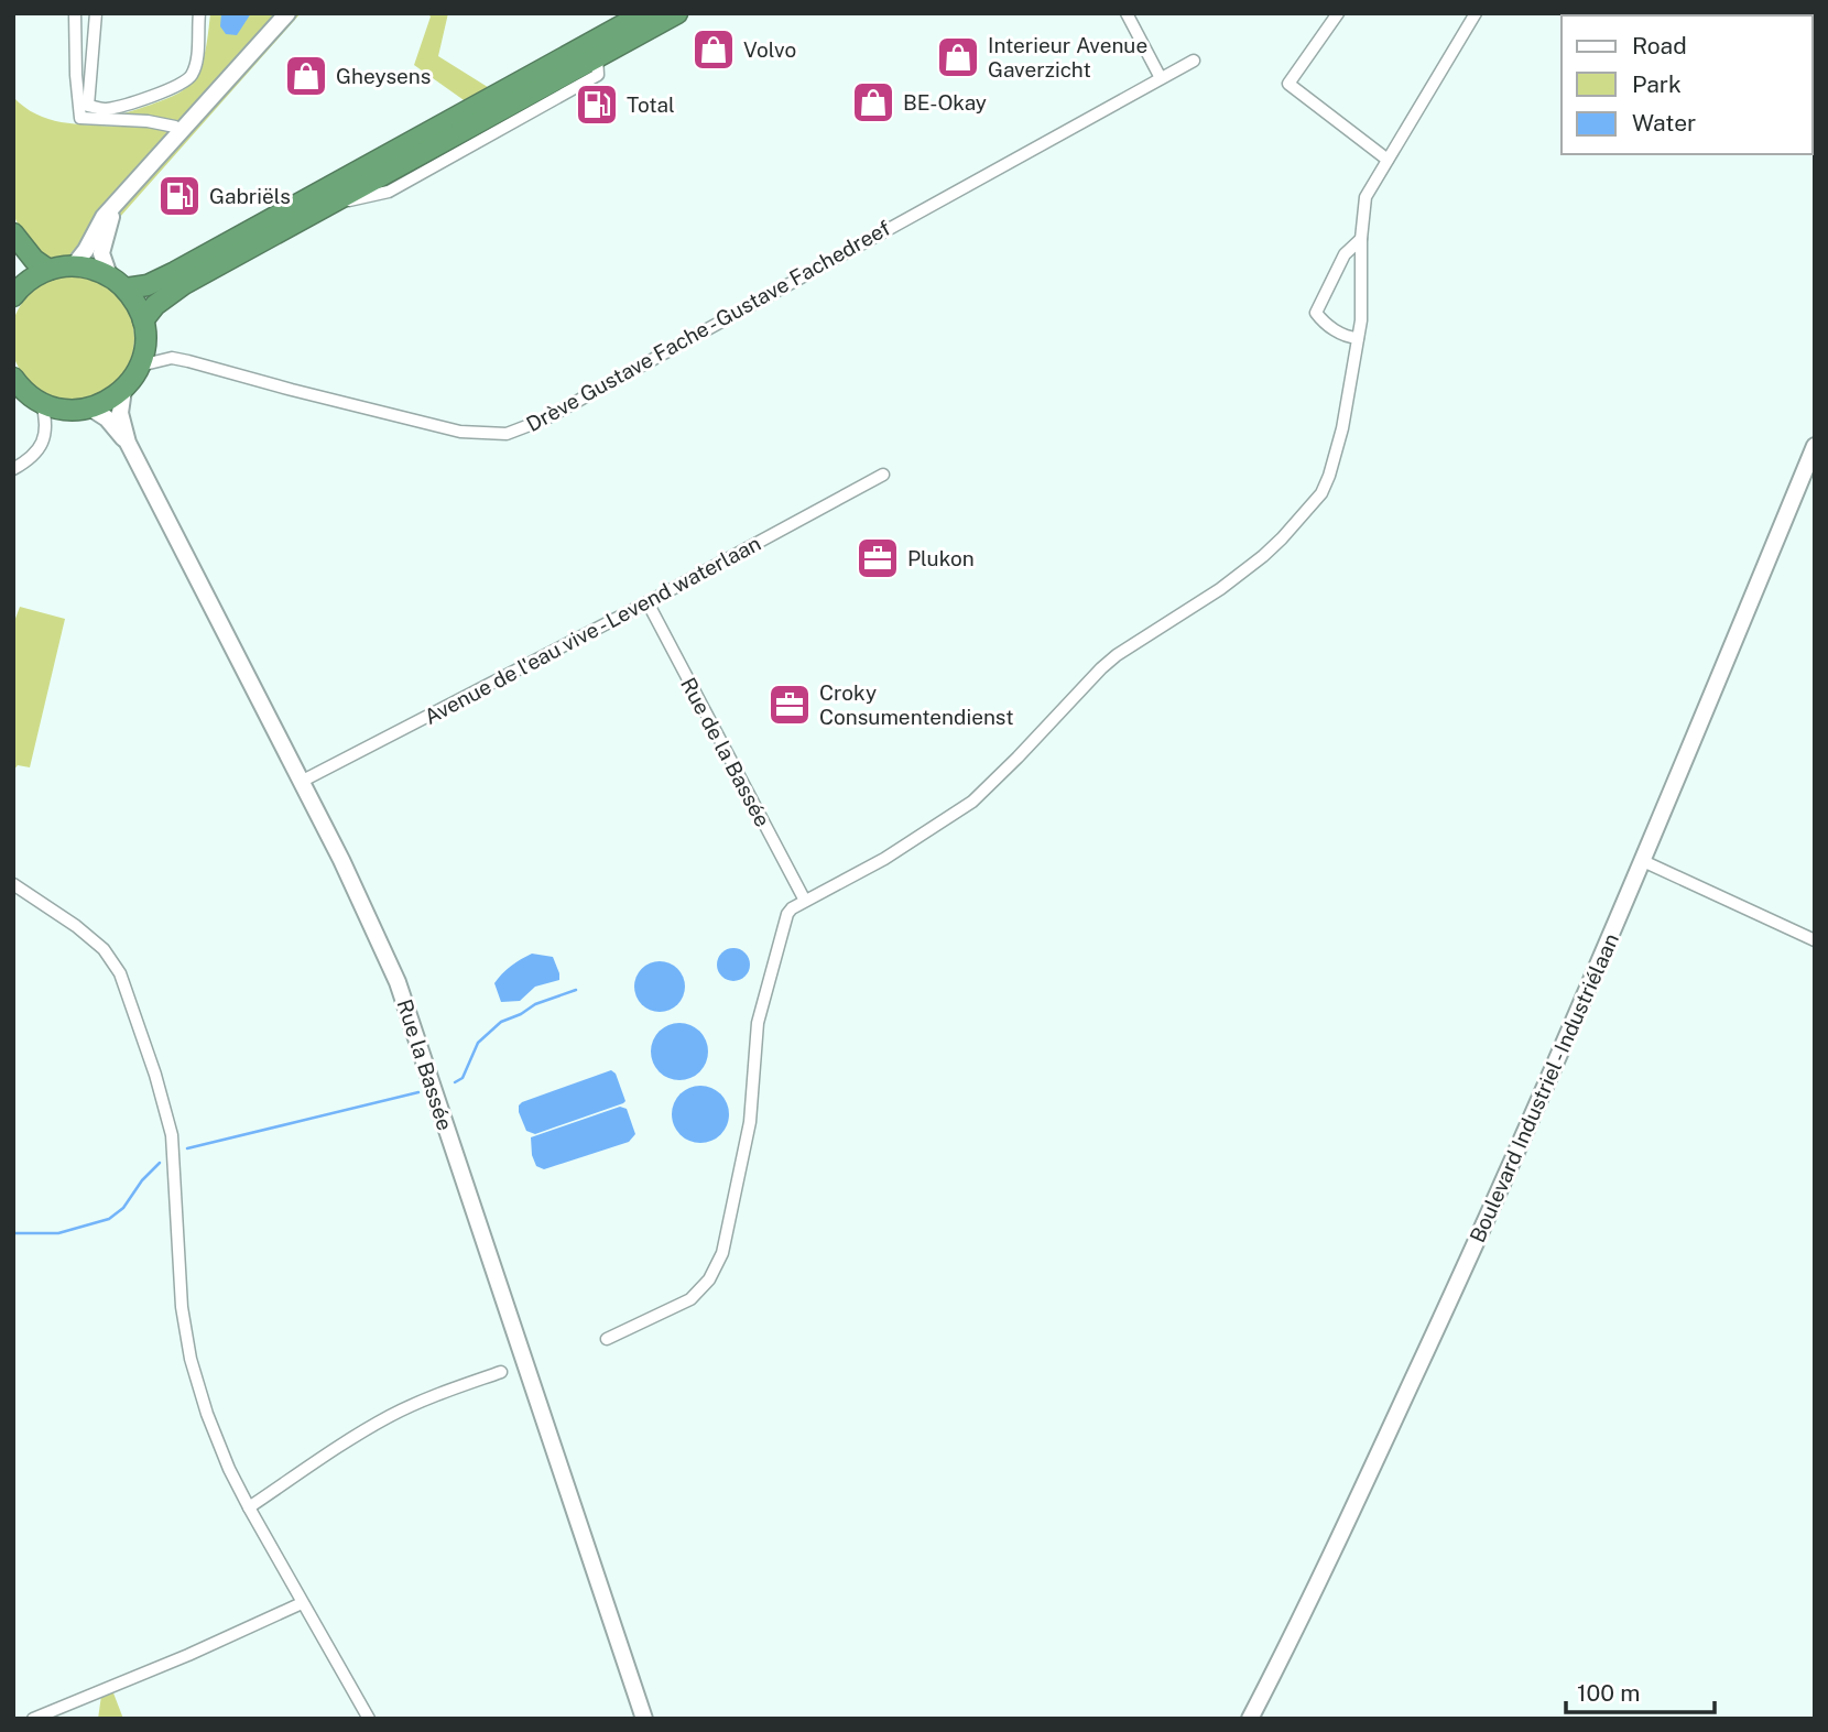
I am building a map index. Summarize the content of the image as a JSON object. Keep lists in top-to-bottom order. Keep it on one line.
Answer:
{"streets":{"main road":["Rue la Bassée","Boulevard Industriel - Industriélaan"],"street":["Drève Gustave Fache - Gustave Fachedreef","Avenue de l'eau vive - Levend waterlaan","Rue de la Bassée"]},"crossings":[["Avenue de l'eau vive - Levend waterlaan","Rue de la Bassée"],["Avenue de l'eau vive - Levend waterlaan","Rue la Bassée"]],"places":{"shop":["Volvo","Interieur Avenue Gaverzicht","Gheysens","BE-Okay"],"fuel station":["Total","Gabriëls"],"office":["Plukon","Croky Consumentendienst"]},"legend":["Road","Park","Water"],"scale_bar":"100 m"}
